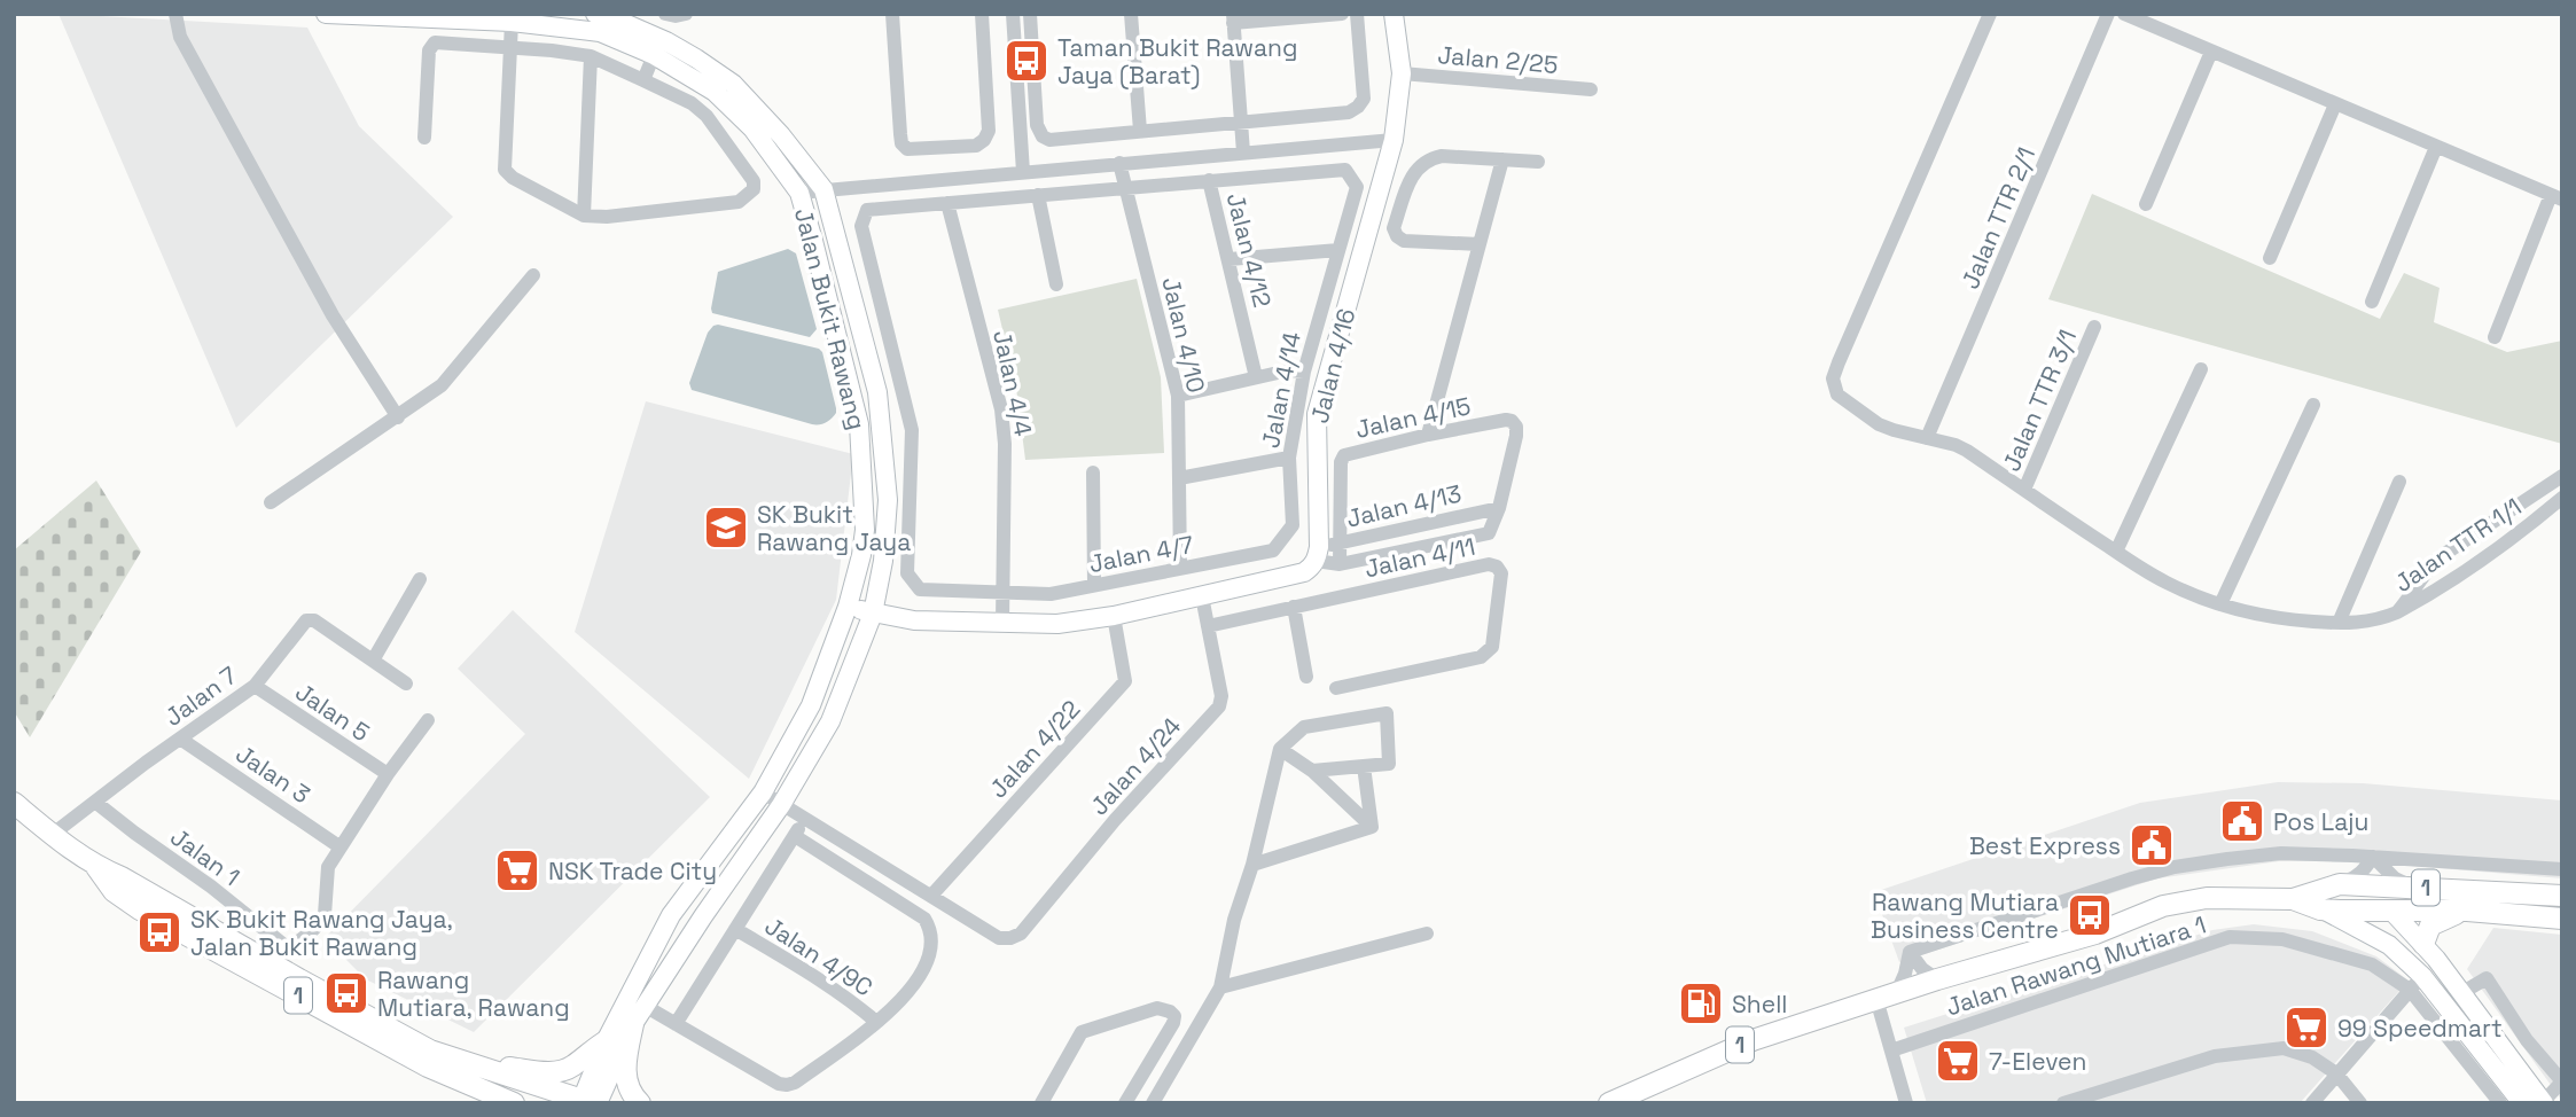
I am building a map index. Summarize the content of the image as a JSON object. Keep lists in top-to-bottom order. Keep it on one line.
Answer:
{"streets":{"main road":["1"],"street":["Jalan 2/25","Jalan TTR 2/1","Jalan 4/12","Jalan Bukit Rawang","Jalan 4/10","Jalan 4/16","Jalan 4/4","Jalan 4/14","Jalan TTR 3/1","Jalan 4/15","Jalan 4/13","Jalan TTR 1/1","Jalan 4/7","Jalan 4/11","Jalan 7","Jalan 5","Jalan 4/22","Jalan 4/24","Jalan 3","Jalan 1","Jalan 4/9C","Jalan Rawang Mutiara 1"]},"crossings":[["Jalan 2/25","Jalan 4/16"],["Jalan 4/12","Jalan 4/14"],["Jalan Bukit Rawang","1"],["Jalan 4/10","Jalan 4/7"],["Jalan 4/16","Jalan 4/13"],["Jalan 4/4","Jalan 4/7"],["Jalan 4/14","Jalan 4/7"],["Jalan 4/15","Jalan 4/13"],["Jalan 4/11","Jalan 4/24"],["Jalan 7","Jalan 5"],["Jalan 7","Jalan 3"],["Jalan 7","Jalan 1"],["Jalan 7","1"],["Jalan 4/22","Jalan 4/24"]],"places":{"bus stop":["Taman Bukit Rawang Jaya (Barat)","Rawang Mutiara Business Centre","SK Bukit Rawang Jaya, Jalan Bukit Rawang","Rawang Mutiara, Rawang"],"school or university":["SK Bukit Rawang Jaya"],"public building":["Pos Laju","Best Express"],"supermarket":["NSK Trade City","99 Speedmart","7-Eleven"],"fuel station":["Shell"]}}
